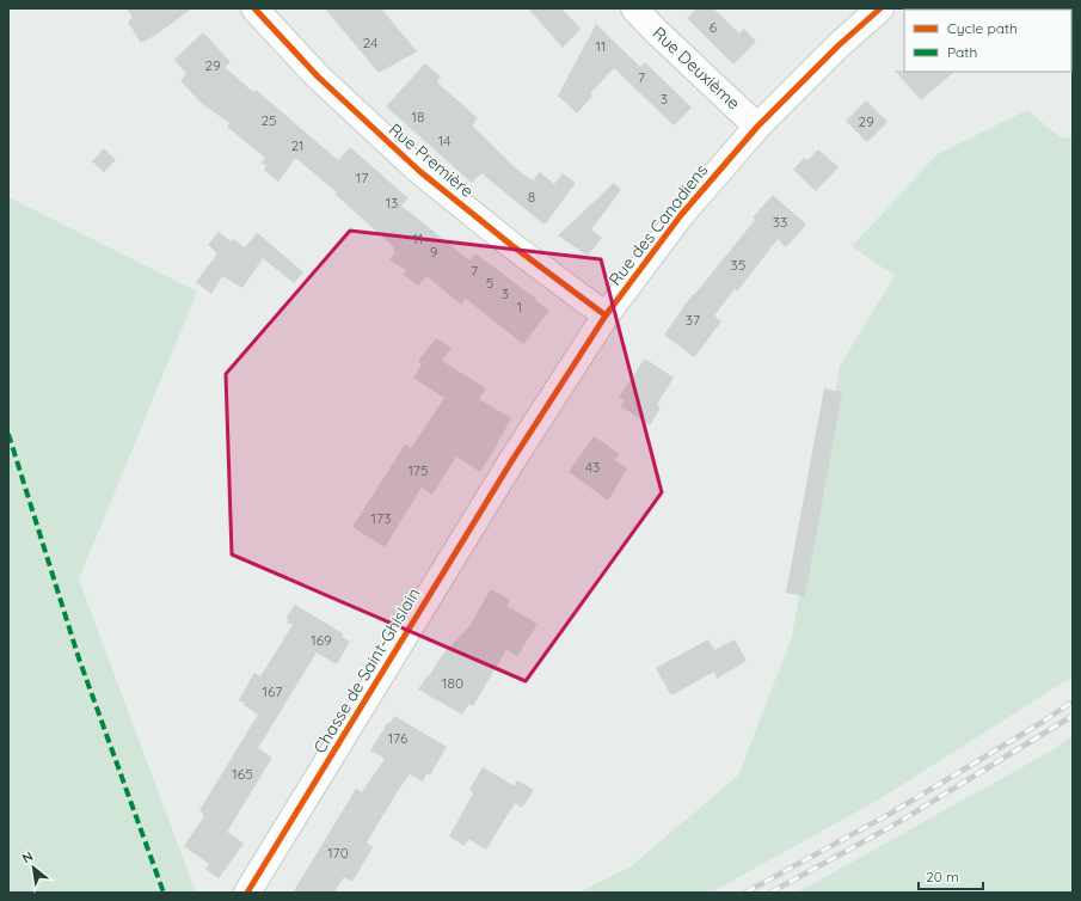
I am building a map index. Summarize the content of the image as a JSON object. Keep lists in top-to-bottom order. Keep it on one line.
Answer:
{"streets":{"street":["Rue Deuxième","Rue Première","Rue des Canadiens","Chasse de Saint-Ghislain"]},"crossings":[["Rue Deuxième","Rue des Canadiens"],["Rue Première","Rue des Canadiens"],["Rue des Canadiens","Chasse de Saint-Ghislain"]],"house_numbers":["6","24","11","29","7","3","18","25","29","14","21","17","8","13","33","11","9","35","7","5","3","1","37","43","175","173","169","180","167","176","165","170"],"legend":["Cycle path","Path"],"scale_bar":"20 m","north":"top left"}
